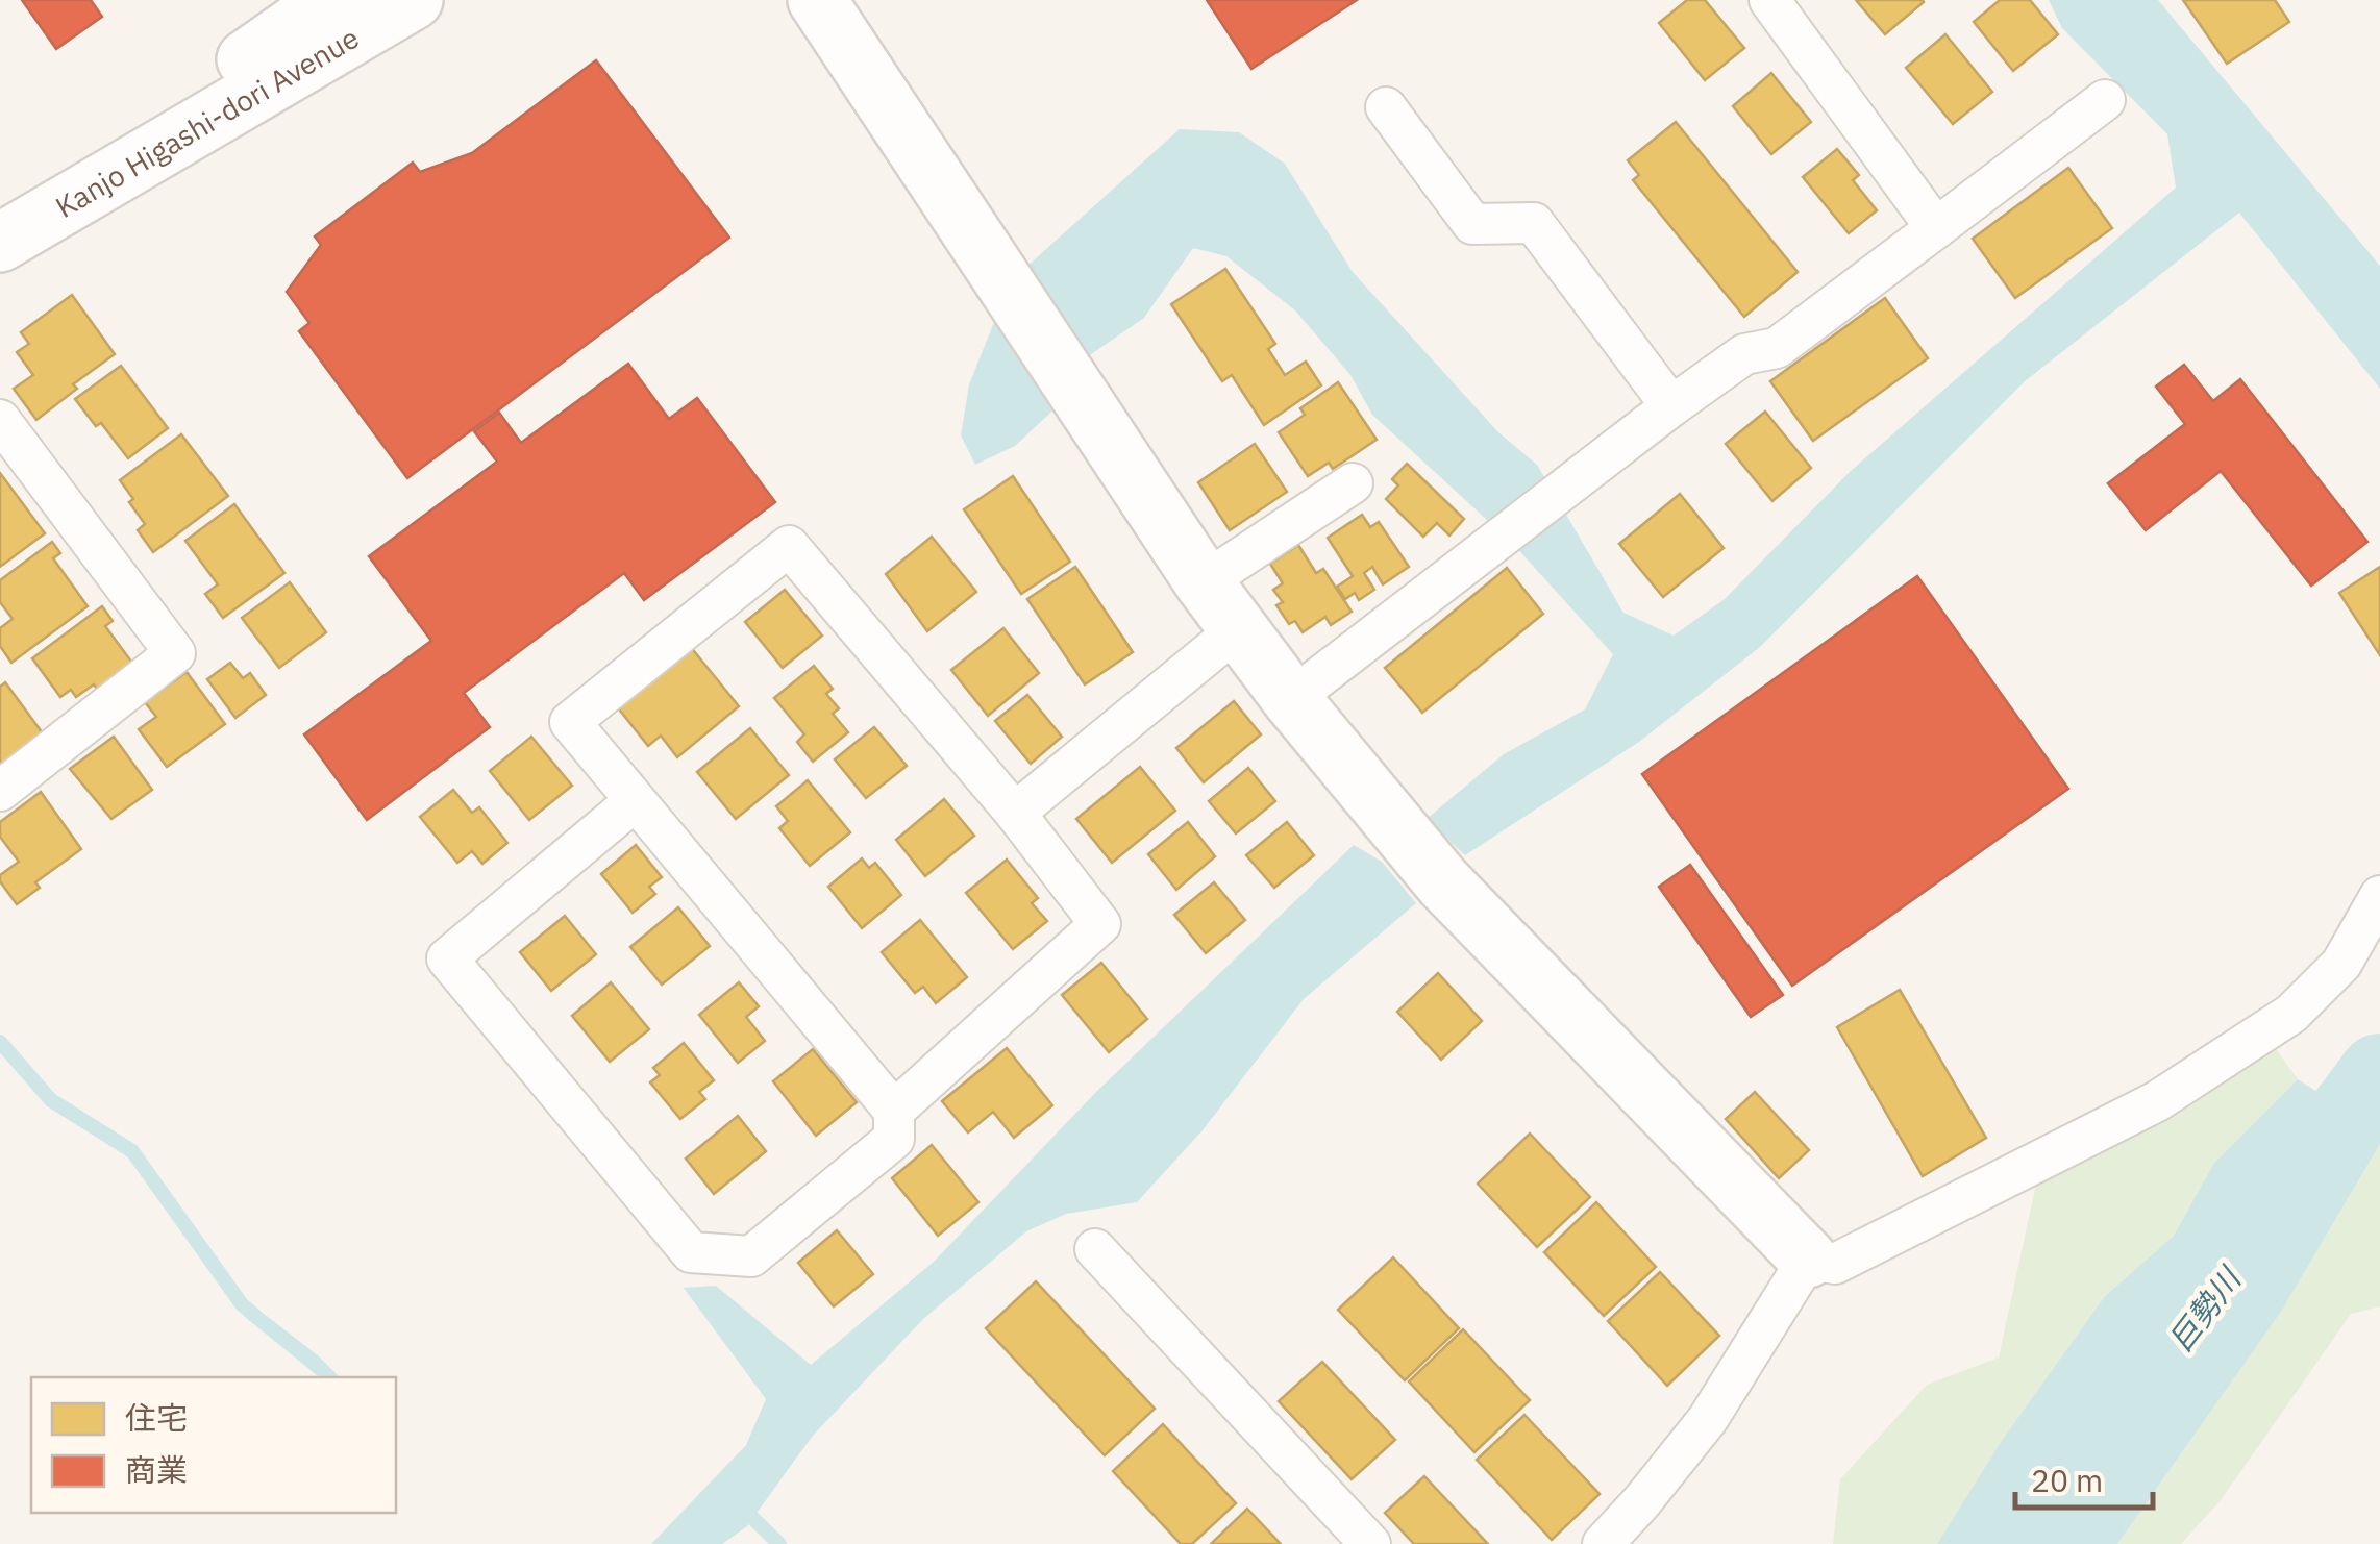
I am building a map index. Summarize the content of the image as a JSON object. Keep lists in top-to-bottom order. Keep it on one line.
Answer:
{"streets":{"street":["Kanjo Higashi-dori Avenue"]},"water":["巨勢川"],"legend":["住宅","商業"],"scale_bar":"20 m"}
